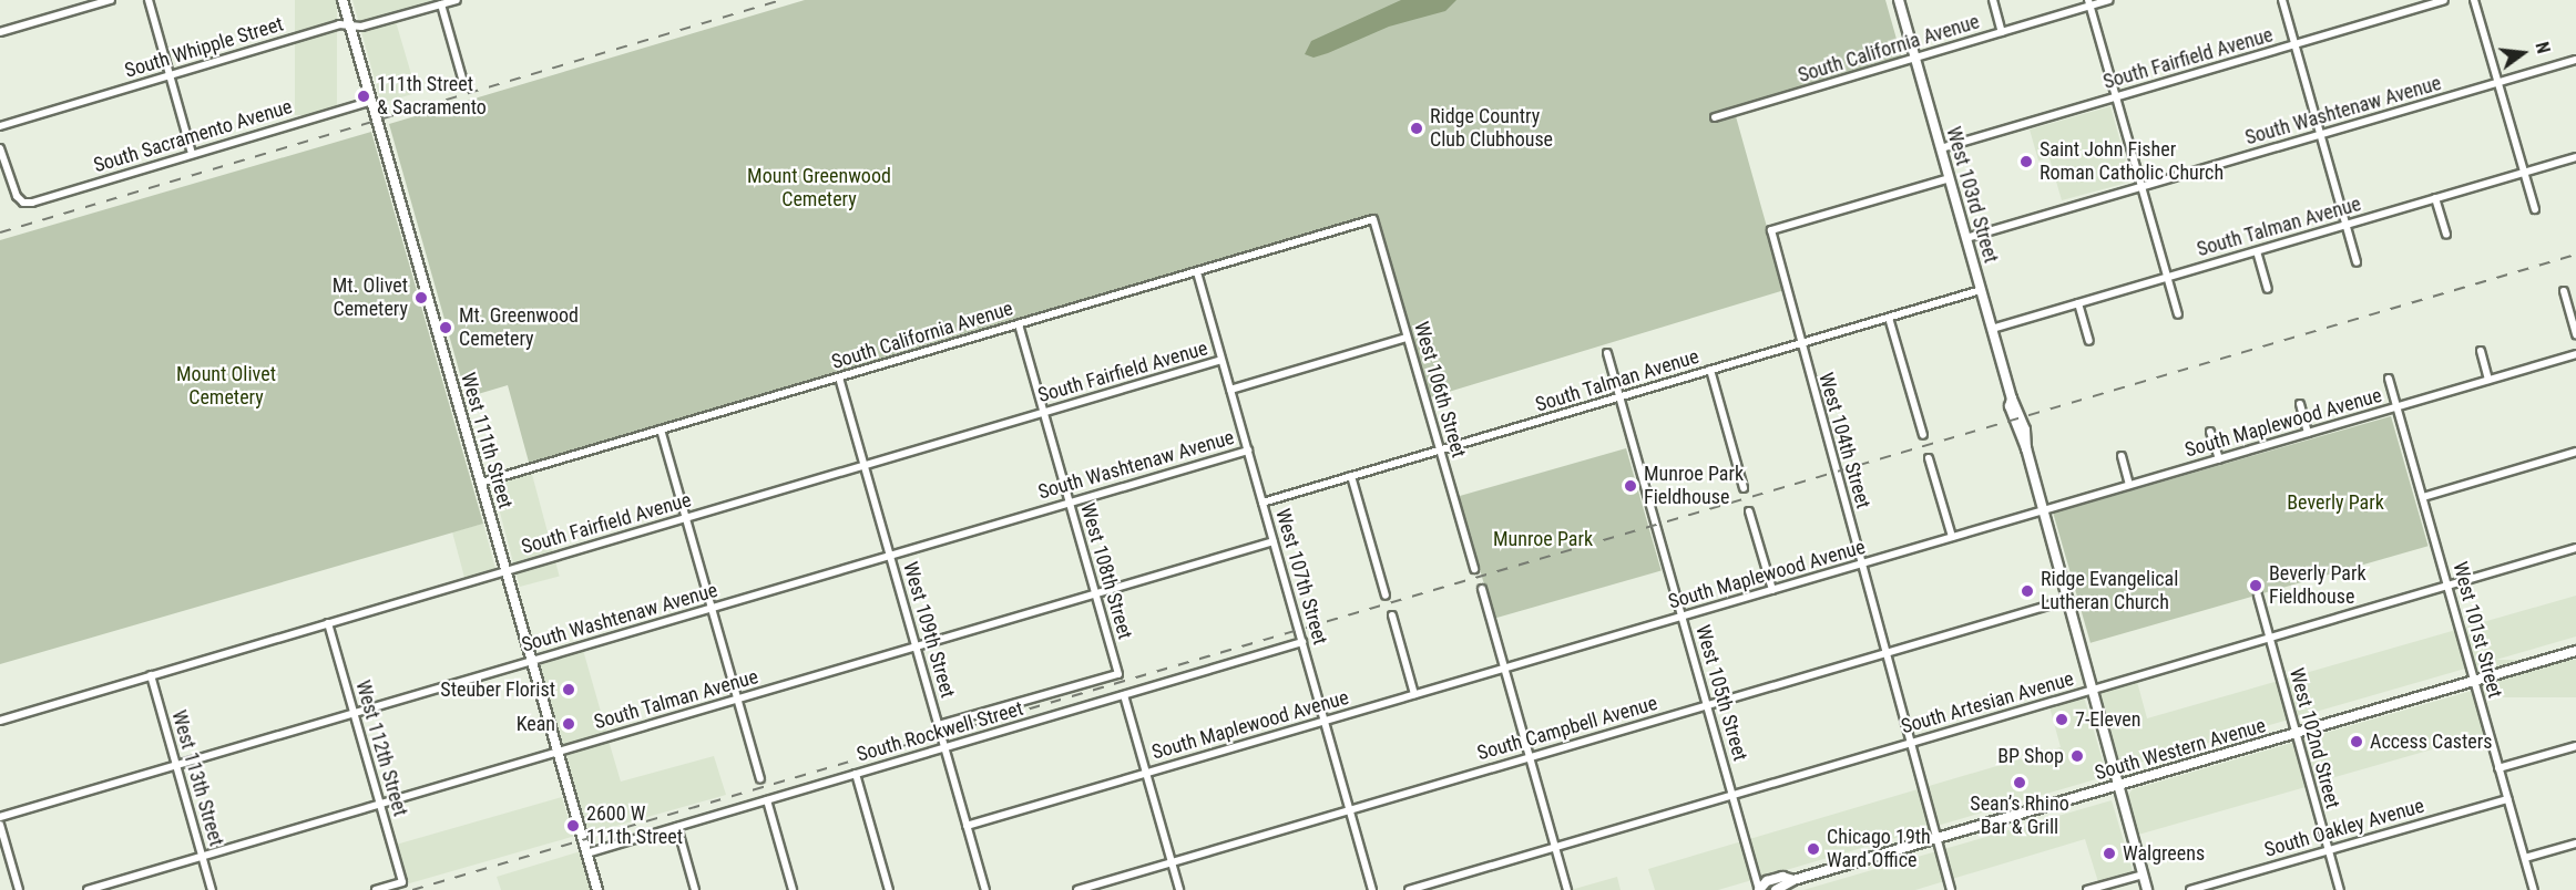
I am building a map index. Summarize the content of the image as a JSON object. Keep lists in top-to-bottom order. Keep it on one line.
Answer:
{"streets":{"main road":["West 103rd Street","West 111th Street","South Western Avenue"],"street":["South Whipple Street","South California Avenue","South Fairfield Avenue","South Washtenaw Avenue","South Sacramento Avenue","South Talman Avenue","West 106th Street","South Maplewood Avenue","West 104th Street","West 108th Street","West 107th Street","West 109th Street","West 101st Street","West 105th Street","South Artesian Avenue","South Campbell Avenue","South Rockwell Street","West 102nd Street","West 112th Street","West 113th Street","South Oakley Avenue"]},"crossings":[["South Whipple Street","West 111th Street"],["South California Avenue","West 103rd Street"],["South California Avenue","West 106th Street"],["South California Avenue","West 111th Street"],["South California Avenue","West 108th Street"],["South California Avenue","West 107th Street"],["South California Avenue","West 109th Street"],["South Fairfield Avenue","West 103rd Street"],["South Fairfield Avenue","West 111th Street"],["South Fairfield Avenue","West 108th Street"],["South Fairfield Avenue","West 107th Street"],["South Fairfield Avenue","West 109th Street"],["South Fairfield Avenue","West 112th Street"],["South Fairfield Avenue","West 113th Street"],["South Washtenaw Avenue","West 103rd Street"],["South Washtenaw Avenue","West 111th Street"],["South Washtenaw Avenue","West 108th Street"],["South Washtenaw Avenue","West 107th Street"],["South Washtenaw Avenue","West 109th Street"],["South Washtenaw Avenue","West 112th Street"],["South Washtenaw Avenue","West 113th Street"],["South Sacramento Avenue","West 111th Street"],["West 103rd Street","South Talman Avenue"],["West 103rd Street","South Maplewood Avenue"],["West 103rd Street","West 104th Street"],["West 103rd Street","South Artesian Avenue"],["West 103rd Street","South Campbell Avenue"],["West 103rd Street","South Western Avenue"],["South Talman Avenue","West 106th Street"],["South Talman Avenue","West 111th Street"],["South Talman Avenue","West 104th Street"],["South Talman Avenue","West 108th Street"],["South Talman Avenue","West 107th Street"],["South Talman Avenue","West 109th Street"],["South Talman Avenue","West 105th Street"],["South Talman Avenue","West 112th Street"],["South Talman Avenue","West 113th Street"],["South Maplewood Avenue","West 104th Street"],["South Maplewood Avenue","West 107th Street"],["South Maplewood Avenue","West 109th Street"],["South Maplewood Avenue","West 101st Street"],["South Maplewood Avenue","West 105th Street"],["West 111th Street","South Rockwell Street"],["West 104th Street","South Artesian Avenue"],["West 104th Street","South Campbell Avenue"],["West 104th Street","South Western Avenue"],["West 108th Street","South Rockwell Street"],["West 107th Street","South Campbell Avenue"],["West 107th Street","South Rockwell Street"],["West 109th Street","South Rockwell Street"],["West 101st Street","South Artesian Avenue"],["West 101st Street","South Western Avenue"],["West 101st Street","South Oakley Avenue"],["West 105th Street","South Artesian Avenue"],["West 105th Street","South Campbell Avenue"],["West 105th Street","South Western Avenue"],["South Artesian Avenue","West 102nd Street"],["West 102nd Street","South Western Avenue"],["West 102nd Street","South Oakley Avenue"]],"parks":["Mount Greenwood Cemetery","Mount Olivet Cemetery","Beverly Park","Munroe Park"],"places":["111th Street & Sacramento","Ridge Country Club Clubhouse","Saint John Fisher Roman Catholic Church","Mt. Olivet Cemetery","Mt. Greenwood Cemetery","Munroe Park Fieldhouse","Beverly Park Fieldhouse","Ridge Evangelical Lutheran Church","Steuber Florist","7-Eleven","Kean","Access Casters","BP Shop","Sean’s Rhino Bar & Grill","2600 W 111th Street","Chicago 19th Ward Office","Walgreens"],"north":"right"}
